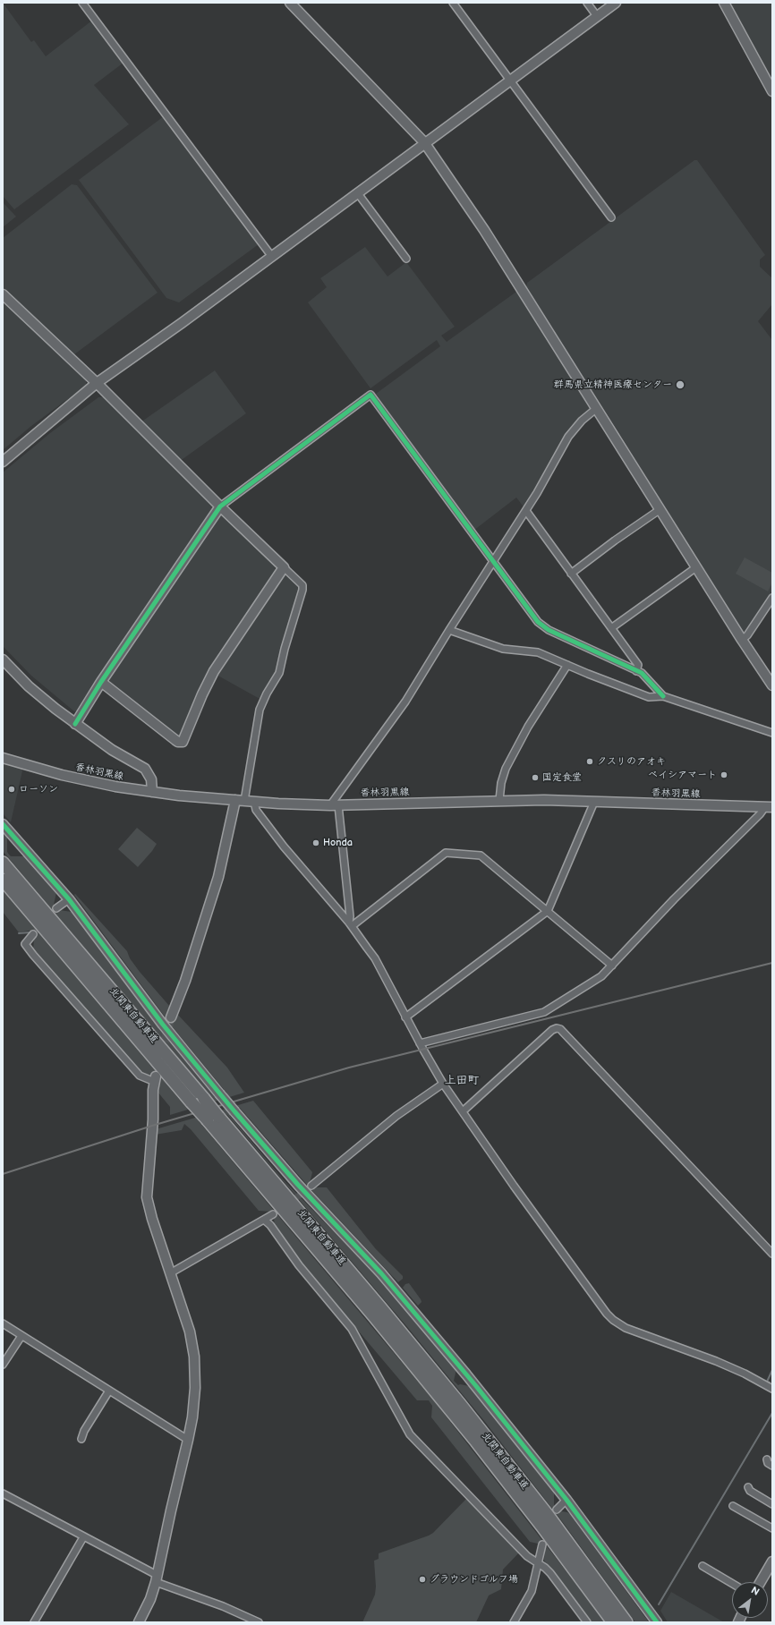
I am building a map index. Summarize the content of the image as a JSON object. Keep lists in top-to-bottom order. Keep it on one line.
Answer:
{"streets":{"highway":["北関東自動車道"],"street":["香林羽黒線"]},"districts":["上田町"],"places":["群馬県立精神医療センター","クスリのアオキ","ベイシアマート","国定食堂","ローソン","Honda","グラウンドゴルフ場"],"north":"top right"}
